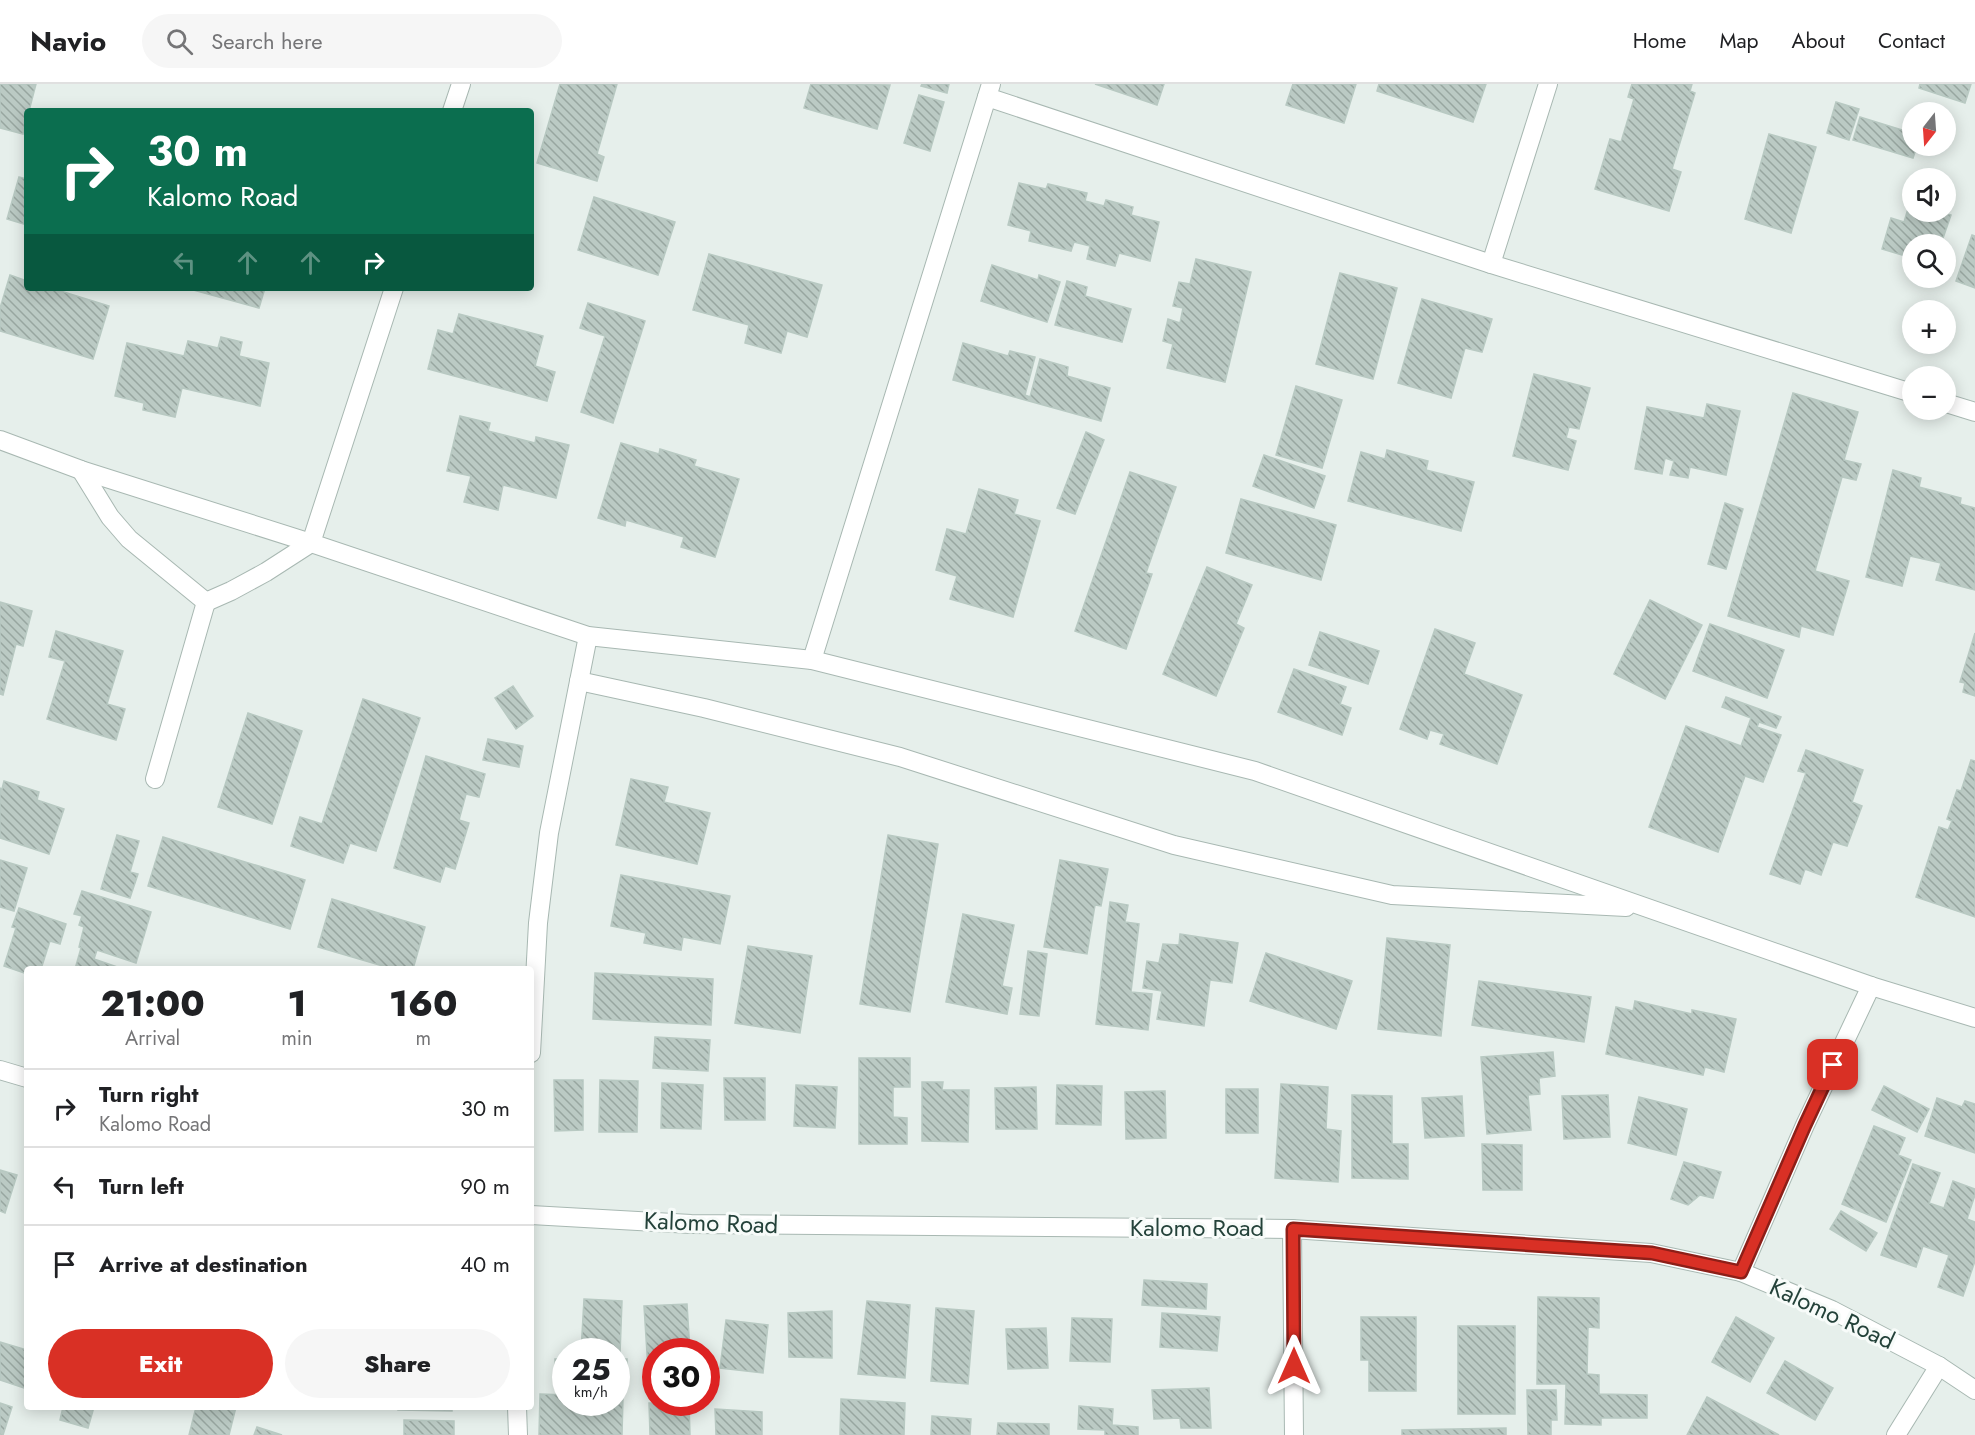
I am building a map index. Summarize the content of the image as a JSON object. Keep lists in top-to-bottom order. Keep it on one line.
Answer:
{"streets":{"street":["Kalomo Road"]},"north":"bottom","page":{"header":"Navio","search":"Search here","nav":["Home","Map","About","Contact"],"map_buttons":["+","−"],"turn":["30 m","Kalomo Road"],"eta":["21:00","Arrival","1","min","160","m"],"list":[{"name":"Turn right","note":"Kalomo Road","value":"30 m"},{"name":"Turn left","value":"90 m"},{"name":"Arrive at destination","value":"40 m"}],"buttons":["Exit","Share"],"speed":"25 km/h","limit":"30"}}
